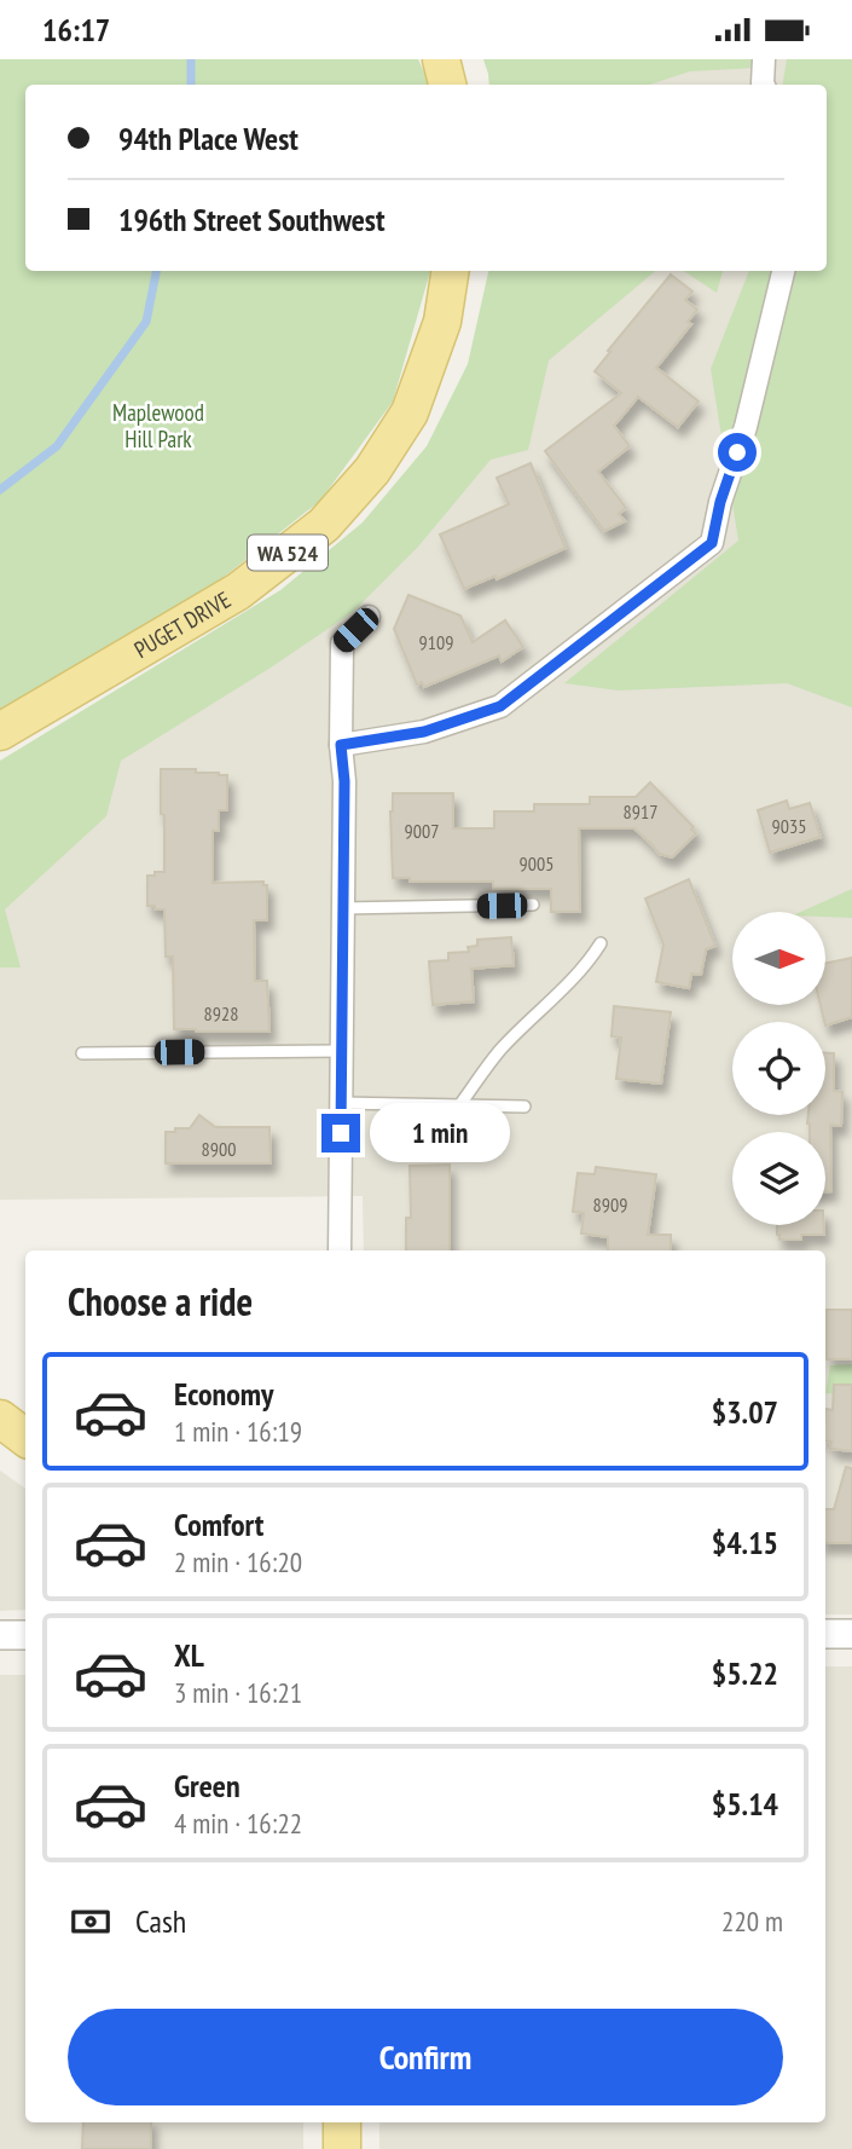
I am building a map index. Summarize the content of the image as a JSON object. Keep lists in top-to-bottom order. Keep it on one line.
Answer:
{"streets":{"main road":["WA 524","PUGET DRIVE"]},"parks":["Maplewood Hill Park"],"house_numbers":["9109","8917","9035","9007","9005","8928","8900","8909"],"north":"right","page":{"status":"16:17","banner":["94th Place West","196th Street Southwest"],"bubble":"1 min","heading":"Choose a ride","list":[{"name":"Economy","note":"1 min · 16:19","value":"$3.07"},{"name":"Comfort","note":"2 min · 16:20","value":"$4.15"},{"name":"XL","note":"3 min · 16:21","value":"$5.22"},{"name":"Green","note":"4 min · 16:22","value":"$5.14"}],"pay":["Cash","220 m"],"buttons":"Confirm"}}
